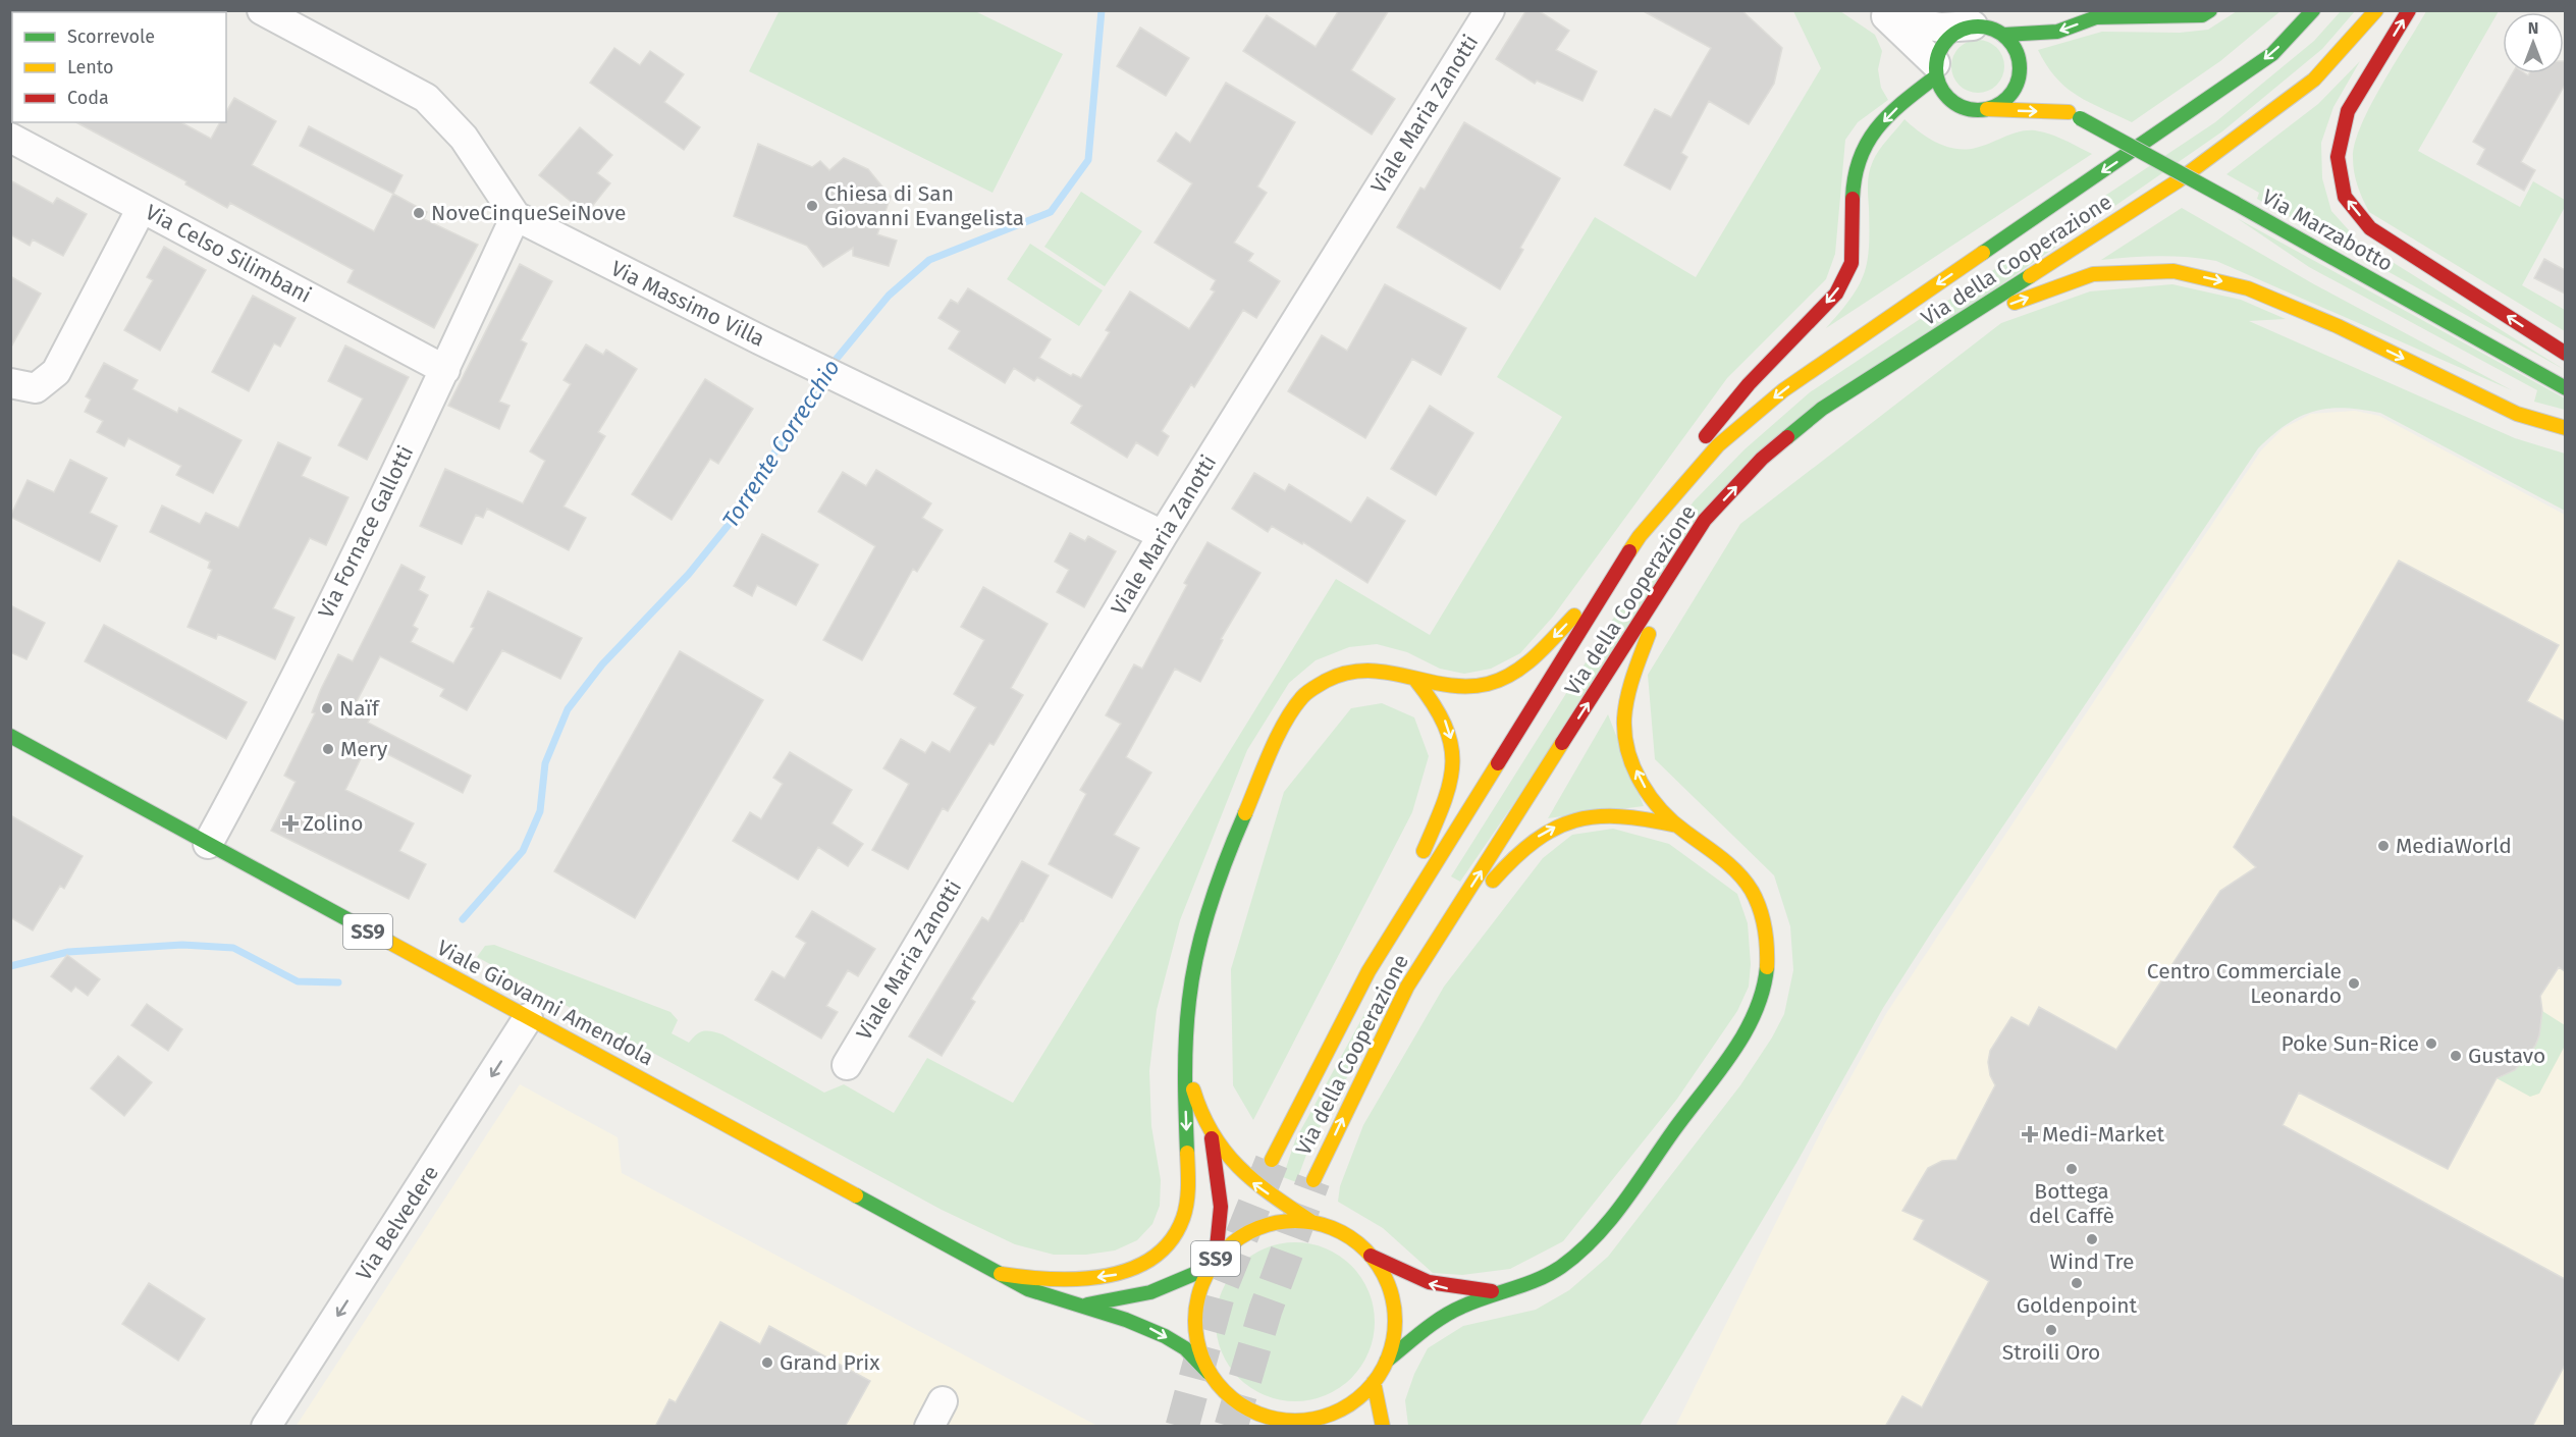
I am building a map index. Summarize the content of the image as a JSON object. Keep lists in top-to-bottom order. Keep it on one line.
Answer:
{"streets":{"main road":["Via Marzabotto","Via della Cooperazione","SS9","Viale Giovanni Amendola"],"street":["Viale Maria Zanotti","Via Celso Silimbani","Via Massimo Villa","Via Fornace Gallotti","Via Belvedere"]},"crossings":[["Viale Maria Zanotti","Via Massimo Villa"],["Via Celso Silimbani","Via Fornace Gallotti"],["Via Massimo Villa","Via Fornace Gallotti"],["Via Fornace Gallotti","Viale Giovanni Amendola"],["SS9","Viale Giovanni Amendola"],["Viale Giovanni Amendola","Via Belvedere"]],"one_way":["Via Belvedere"],"water":["Torrente Correcchio"],"places":{"other":["Chiesa di San Giovanni Evangelista","NoveCinqueSeiNove","Naïf","Mery","MediaWorld","Centro Commerciale Leonardo","Poke Sun-Rice","Gustavo","Bottega del Caffè","Wind Tre","Goldenpoint","Stroili Oro","Grand Prix"],"health":["Zolino","Medi-Market"]},"legend":["Scorrevole","Lento","Coda"],"north":"top"}
